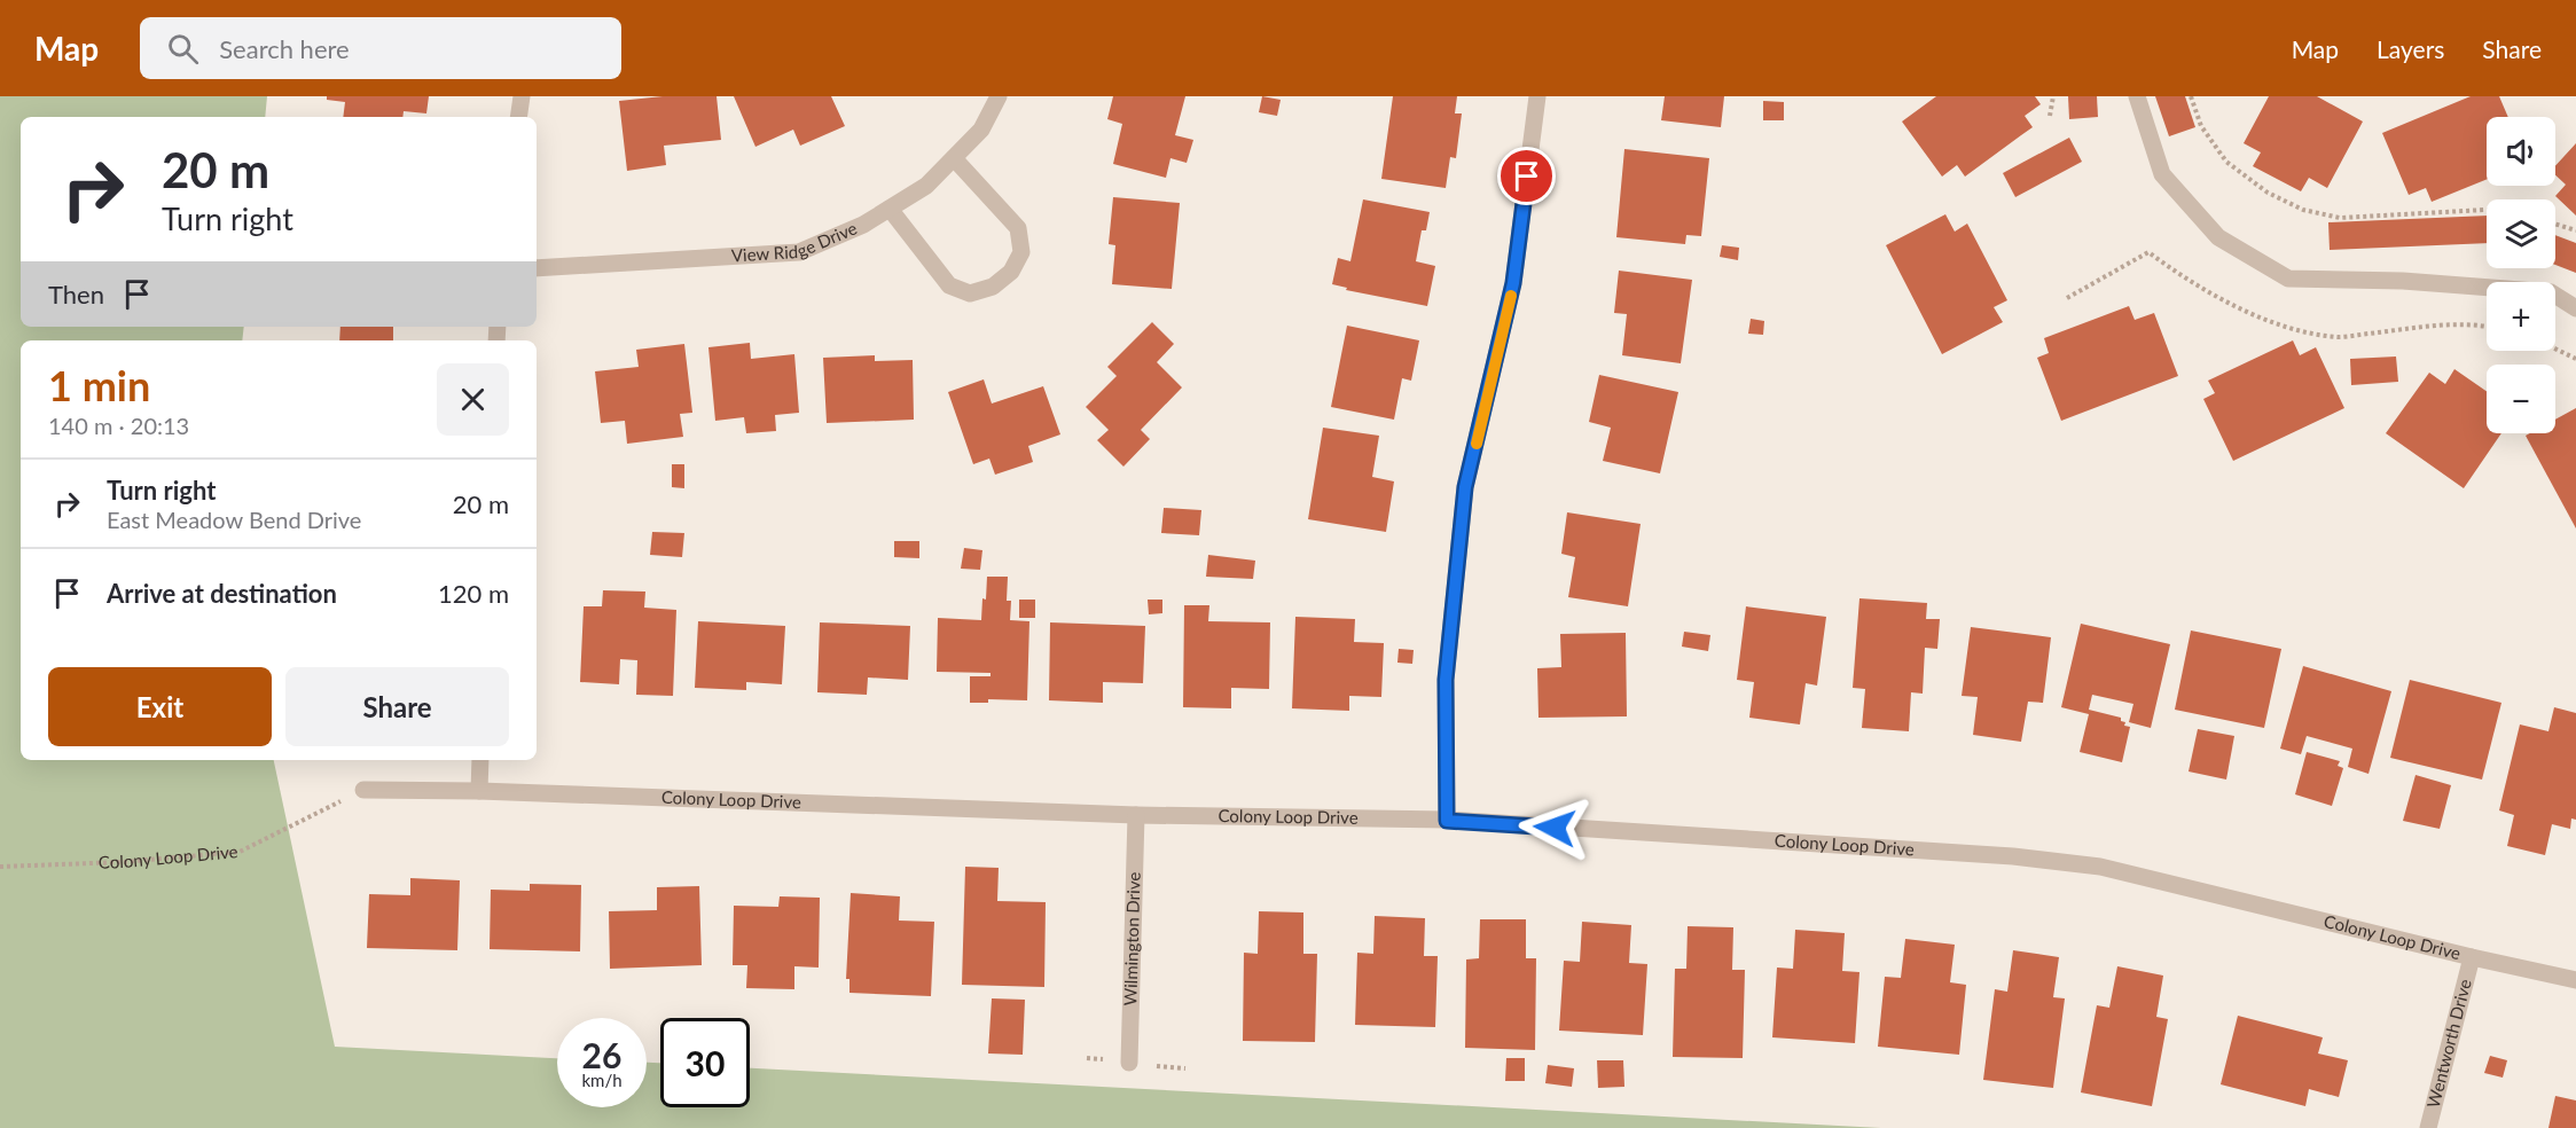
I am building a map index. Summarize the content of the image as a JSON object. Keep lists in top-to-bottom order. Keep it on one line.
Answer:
{"streets":{"street":["View Ridge Drive","Colony Loop Drive","Wilmington Drive","Wentworth Drive"]},"crossings":[["Colony Loop Drive","Wilmington Drive"],["Colony Loop Drive","Wentworth Drive"]],"page":{"header":"Map","search":"Search here","nav":["Map","Layers","Share"],"map_buttons":["+","−"],"turn":["20 m","Turn right"],"then":"Then","heading":["1 min","140 m · 20:13"],"list":[{"name":"Turn right","note":"East Meadow Bend Drive","value":"20 m"},{"name":"Arrive at destination","value":"120 m"}],"buttons":["Exit","Share"],"speed":"26 km/h","limit":"30"}}
